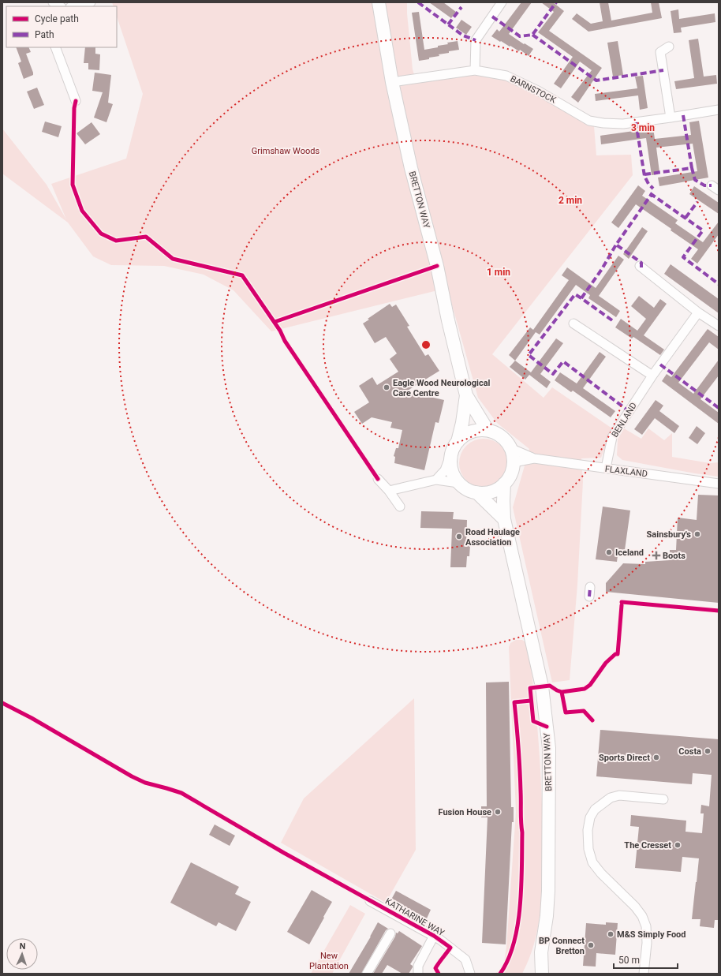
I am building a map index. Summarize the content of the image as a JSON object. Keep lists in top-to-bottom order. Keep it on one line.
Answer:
{"streets":{"street":["BARNSTOCK","BRETTON WAY","BENLAND","FLAXLAND","KATHARINE WAY"]},"crossings":[["BARNSTOCK","BRETTON WAY"],["BRETTON WAY","FLAXLAND"],["BENLAND","FLAXLAND"]],"parks":["Grimshaw Woods","New Plantation"],"places":{"other":["Eagle Wood Neurological Care Centre","Sainsbury's","Road Haulage Association","Iceland","Costa","Sports Direct","Fusion House","The Cresset","M&S Simply Food","BP Connect Bretton"],"health":["Boots"]},"legend":["Cycle path","Path"],"scale_bar":"50 m","north":"top","rings":["3 min","2 min","1 min"]}
